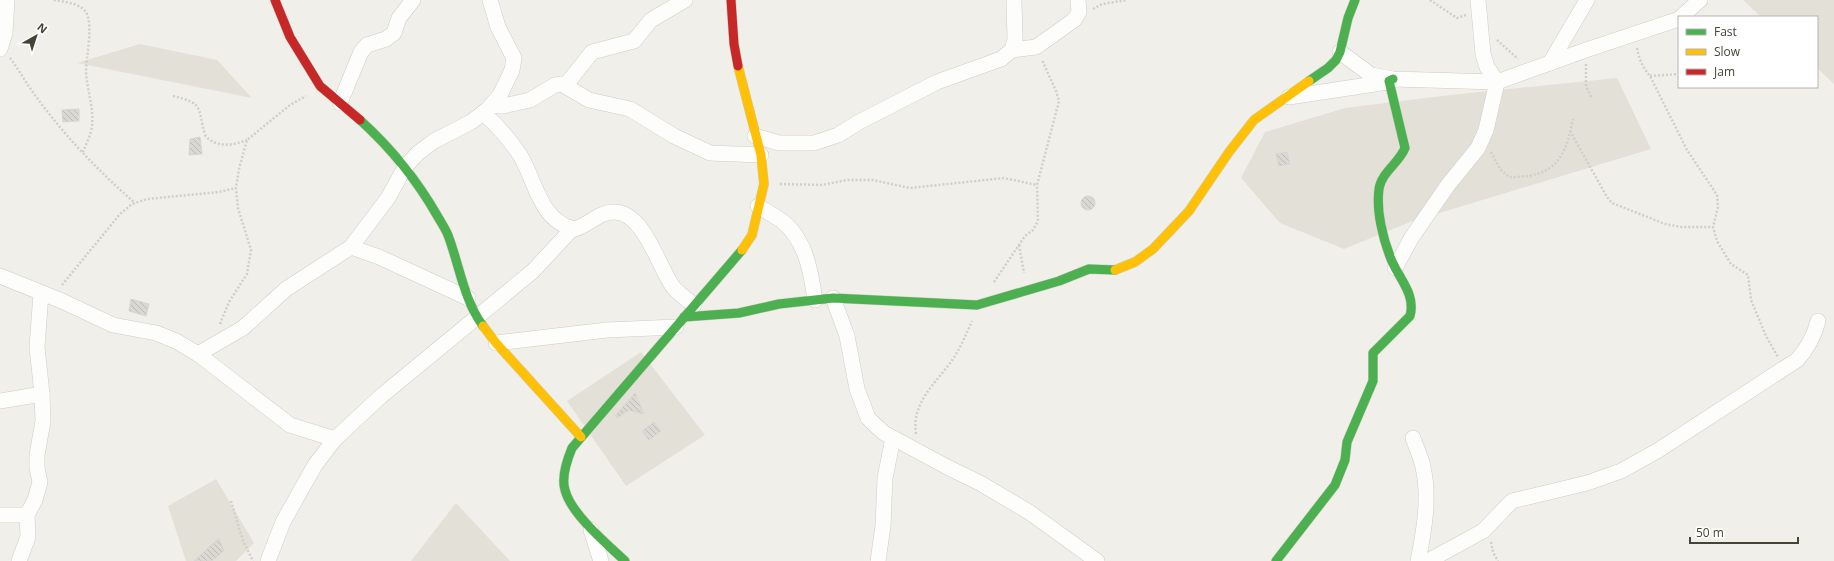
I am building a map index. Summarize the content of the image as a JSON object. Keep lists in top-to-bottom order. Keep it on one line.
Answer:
{"legend":["Fast","Slow","Jam"],"scale_bar":"50 m","north":"top right"}
